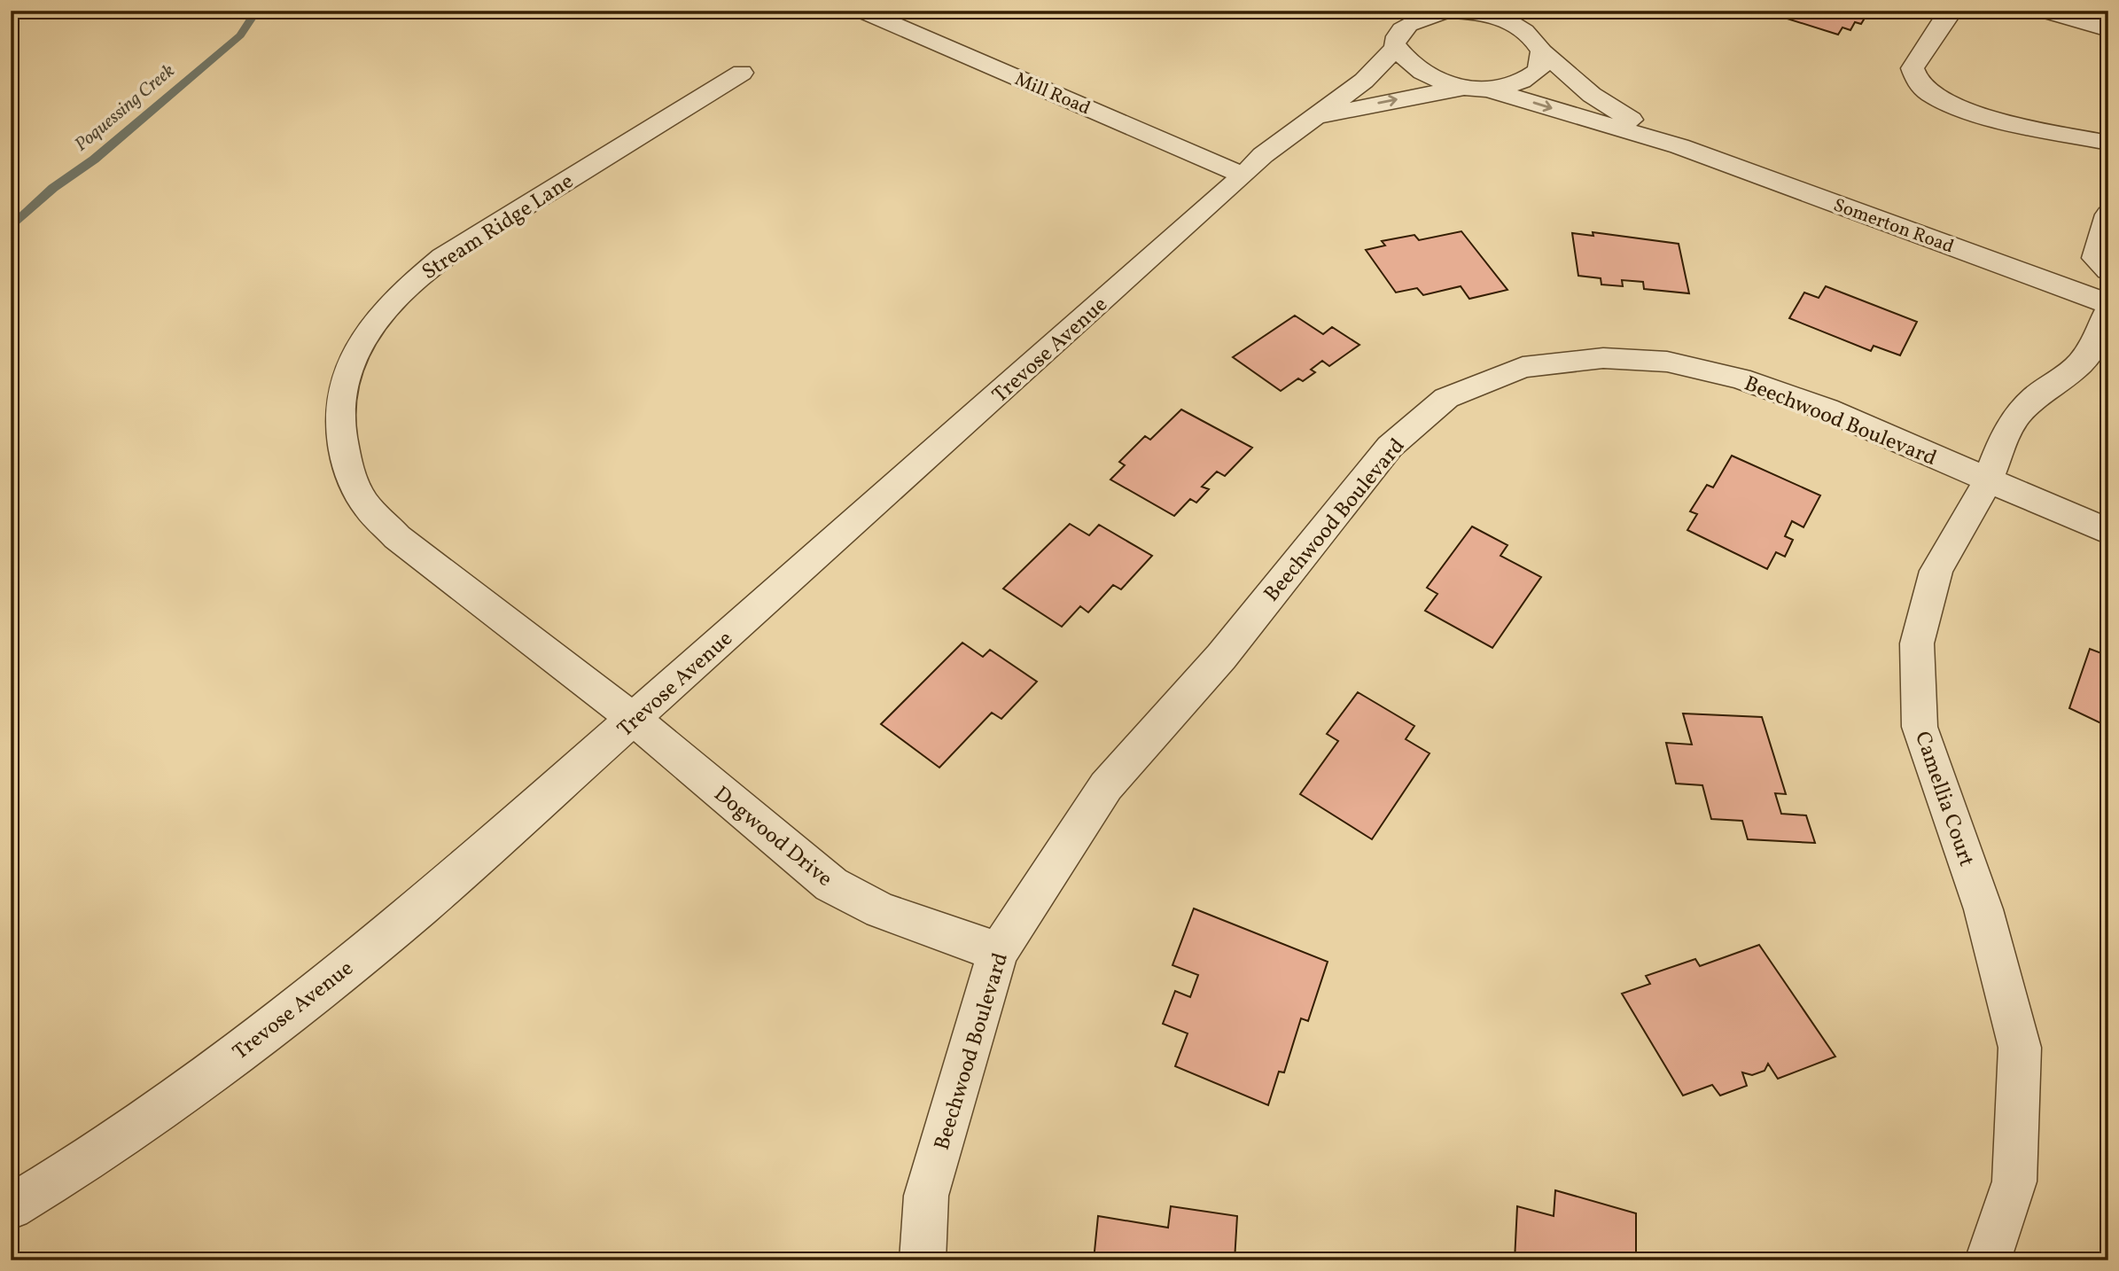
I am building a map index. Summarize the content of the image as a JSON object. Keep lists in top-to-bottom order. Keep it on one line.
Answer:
{"streets":{"street":["Mill Road","Somerton Road","Stream Ridge Lane","Trevose Avenue","Beechwood Boulevard","Camellia Court","Dogwood Drive"]},"crossings":[["Mill Road","Trevose Avenue"],["Somerton Road","Trevose Avenue"],["Stream Ridge Lane","Trevose Avenue"],["Stream Ridge Lane","Dogwood Drive"],["Trevose Avenue","Dogwood Drive"],["Beechwood Boulevard","Camellia Court"],["Beechwood Boulevard","Dogwood Drive"]],"water":["Poquessing Creek"]}
